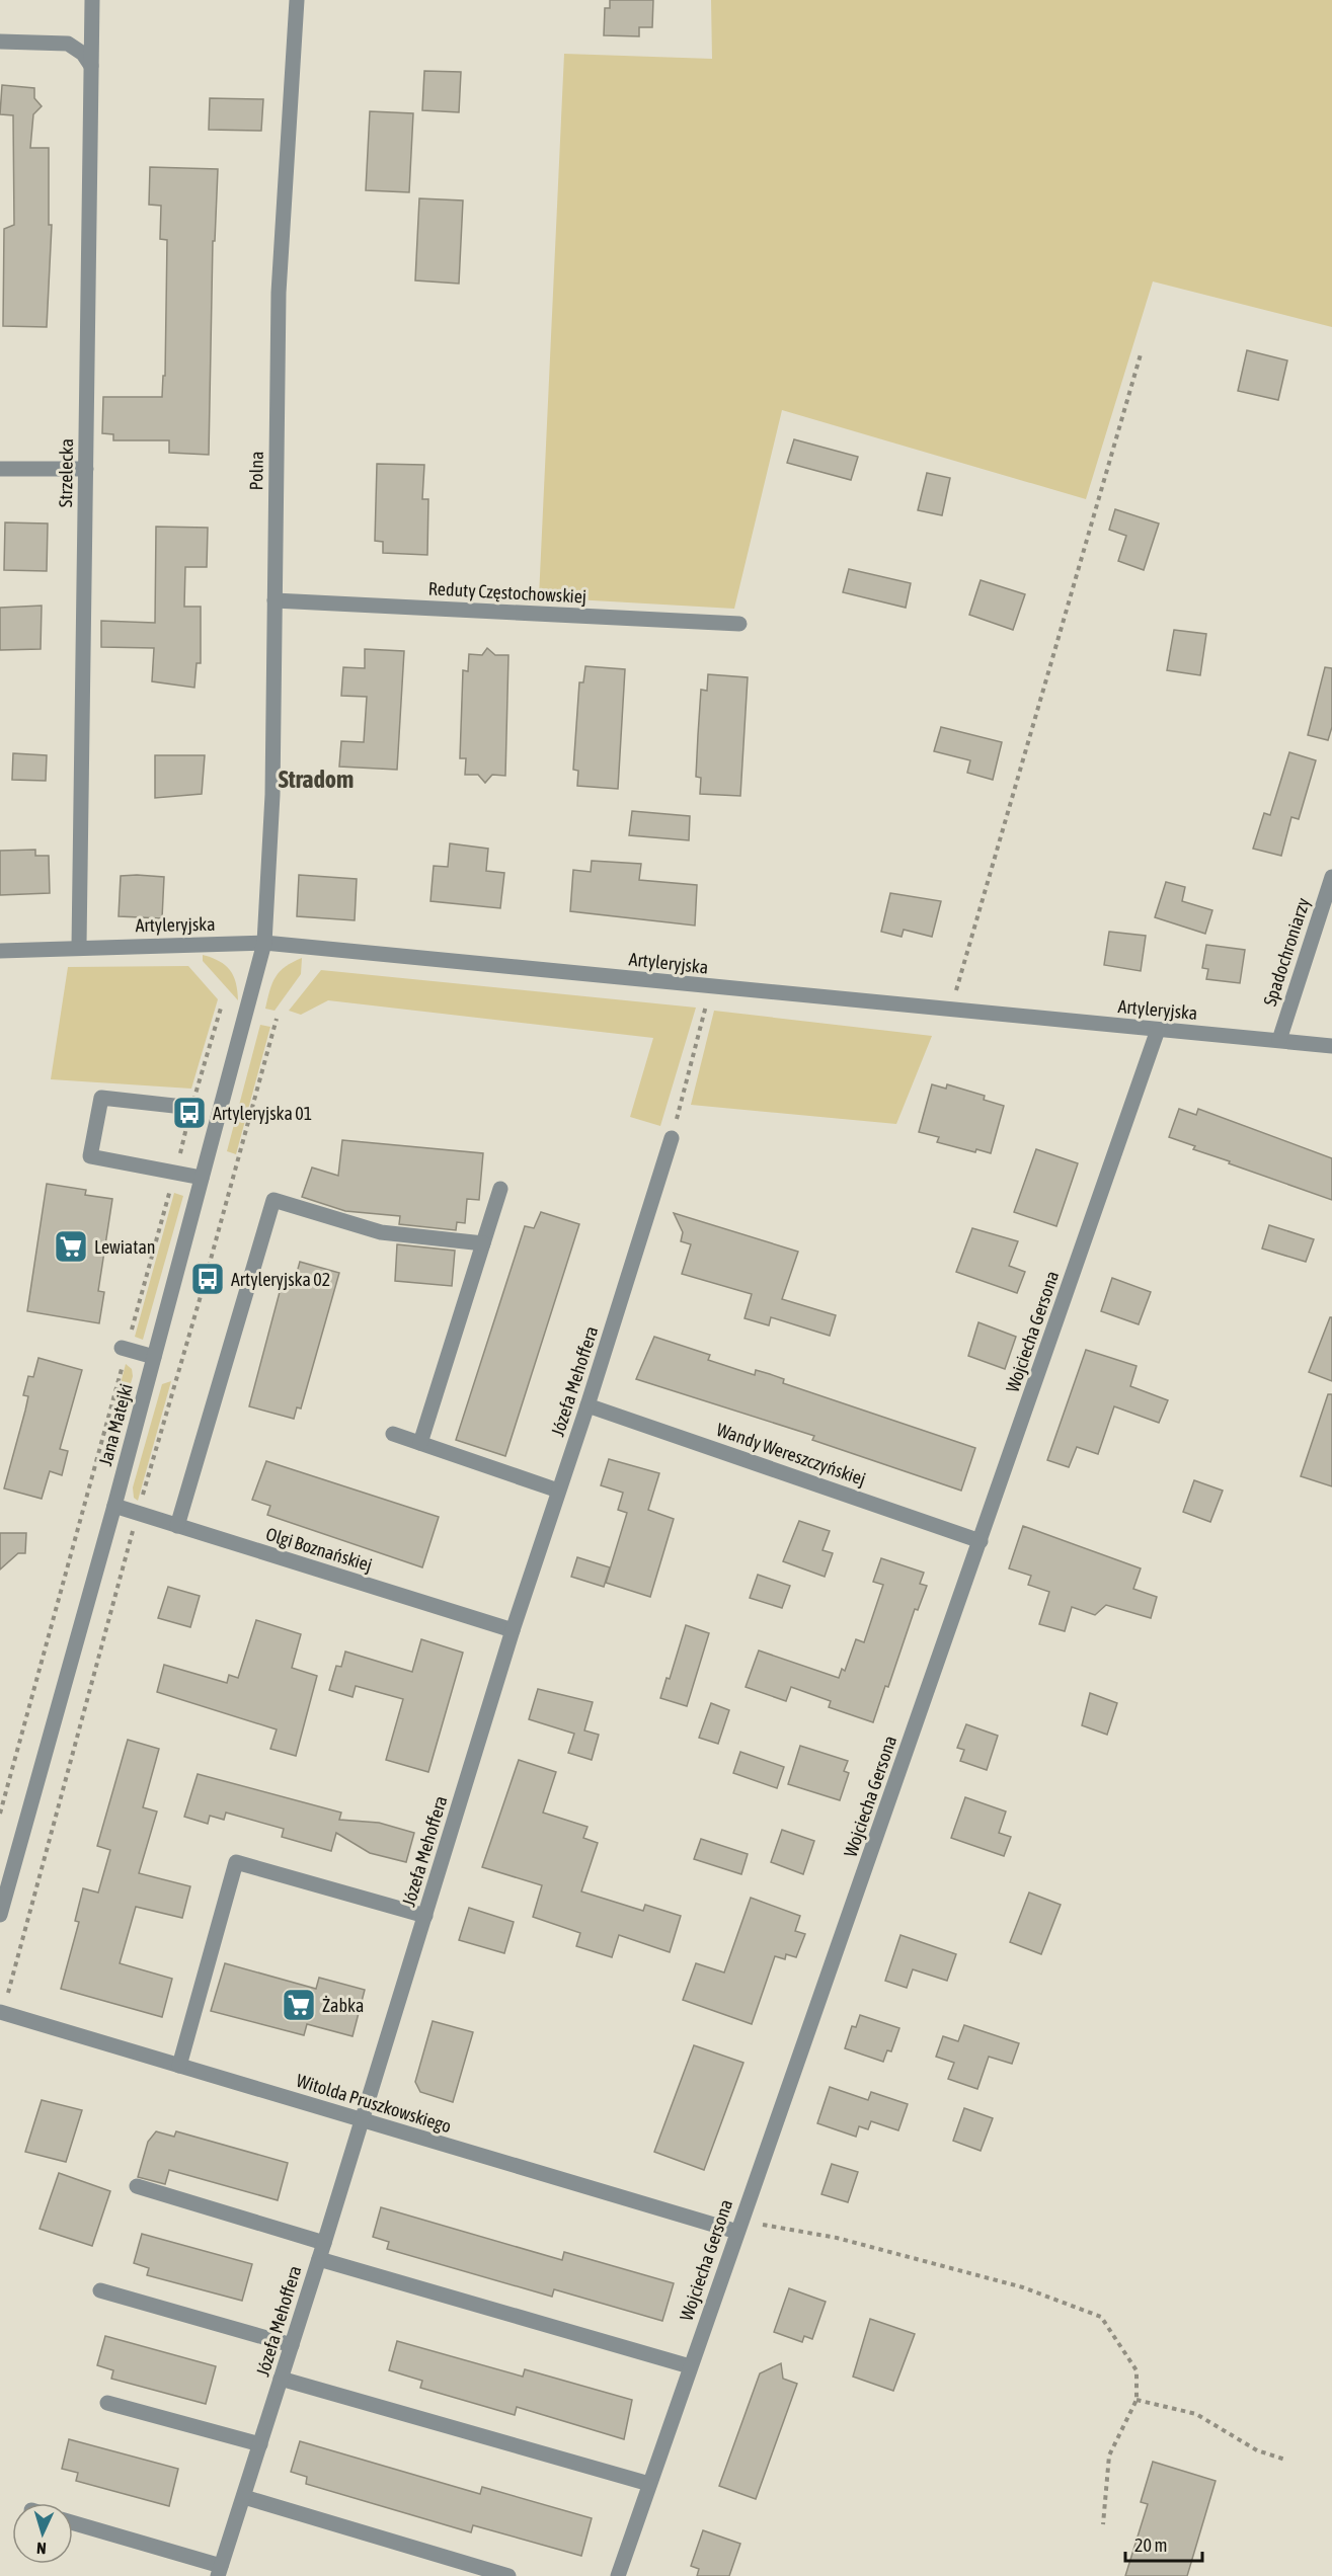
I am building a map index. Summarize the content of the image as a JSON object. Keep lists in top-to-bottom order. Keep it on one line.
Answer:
{"streets":{"street":["Polna","Strzelecka","Reduty Częstochowskiej","Artyleryjska","Spadochroniarzy","Wojciecha Gersona","Józefa Mehoffera","Jana Matejki","Wandy Wereszczyńskiej","Olgi Boznańskiej","Witolda Pruszkowskiego"]},"crossings":[["Polna","Reduty Częstochowskiej"],["Polna","Artyleryjska"],["Polna","Jana Matejki"],["Strzelecka","Artyleryjska"],["Artyleryjska","Spadochroniarzy"],["Artyleryjska","Wojciecha Gersona"],["Artyleryjska","Jana Matejki"],["Wojciecha Gersona","Wandy Wereszczyńskiej"],["Wojciecha Gersona","Witolda Pruszkowskiego"],["Józefa Mehoffera","Wandy Wereszczyńskiej"],["Józefa Mehoffera","Olgi Boznańskiej"],["Józefa Mehoffera","Witolda Pruszkowskiego"],["Jana Matejki","Olgi Boznańskiej"]],"districts":["Stradom"],"places":{"bus stop":["Artyleryjska 01","Artyleryjska 02"],"supermarket":["Lewiatan","Żabka"]},"scale_bar":"20 m","north":"bottom"}
